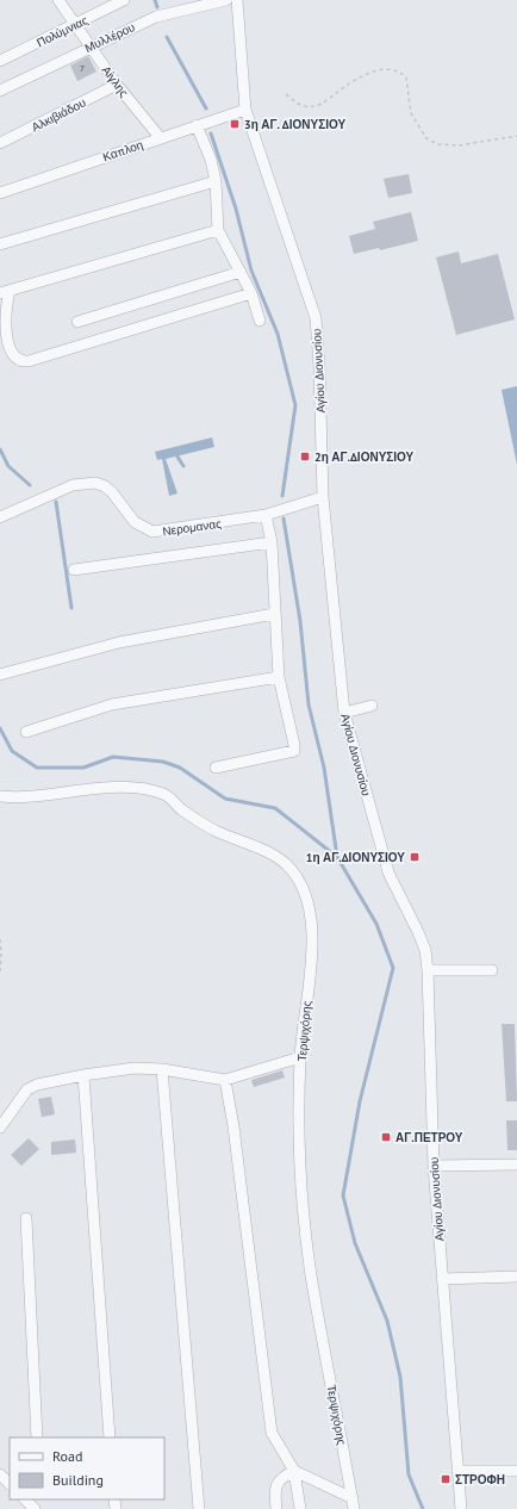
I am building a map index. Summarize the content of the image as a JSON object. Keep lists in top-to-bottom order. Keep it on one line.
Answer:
{"streets":{"street":["Πολύμνιας","Μυλλέρου","Αίγλης","Αλκιβιάδου","Καπλοη","Αγίου Διονυσίου","Νερομανας","Τερψιχόρης"]},"crossings":[["Πολύμνιας","Αίγλης"],["Μυλλέρου","Αίγλης"],["Αίγλης","Αλκιβιάδου"],["Αίγλης","Καπλοη"],["Καπλοη","Αγίου Διονυσίου"],["Αγίου Διονυσίου","Νερομανας"]],"places":{"transit":["3η ΑΓ. ΔΙΟΝΥΣΙΟΥ","2η ΑΓ.ΔΙΟΝΥΣΙΟΥ","1η ΑΓ.ΔΙΟΝΥΣΙΟΥ","ΑΓ.ΠΕΤΡΟΥ","ΣΤΡΟΦΗ"]},"house_numbers":["7"],"legend":["Road","Building"]}
